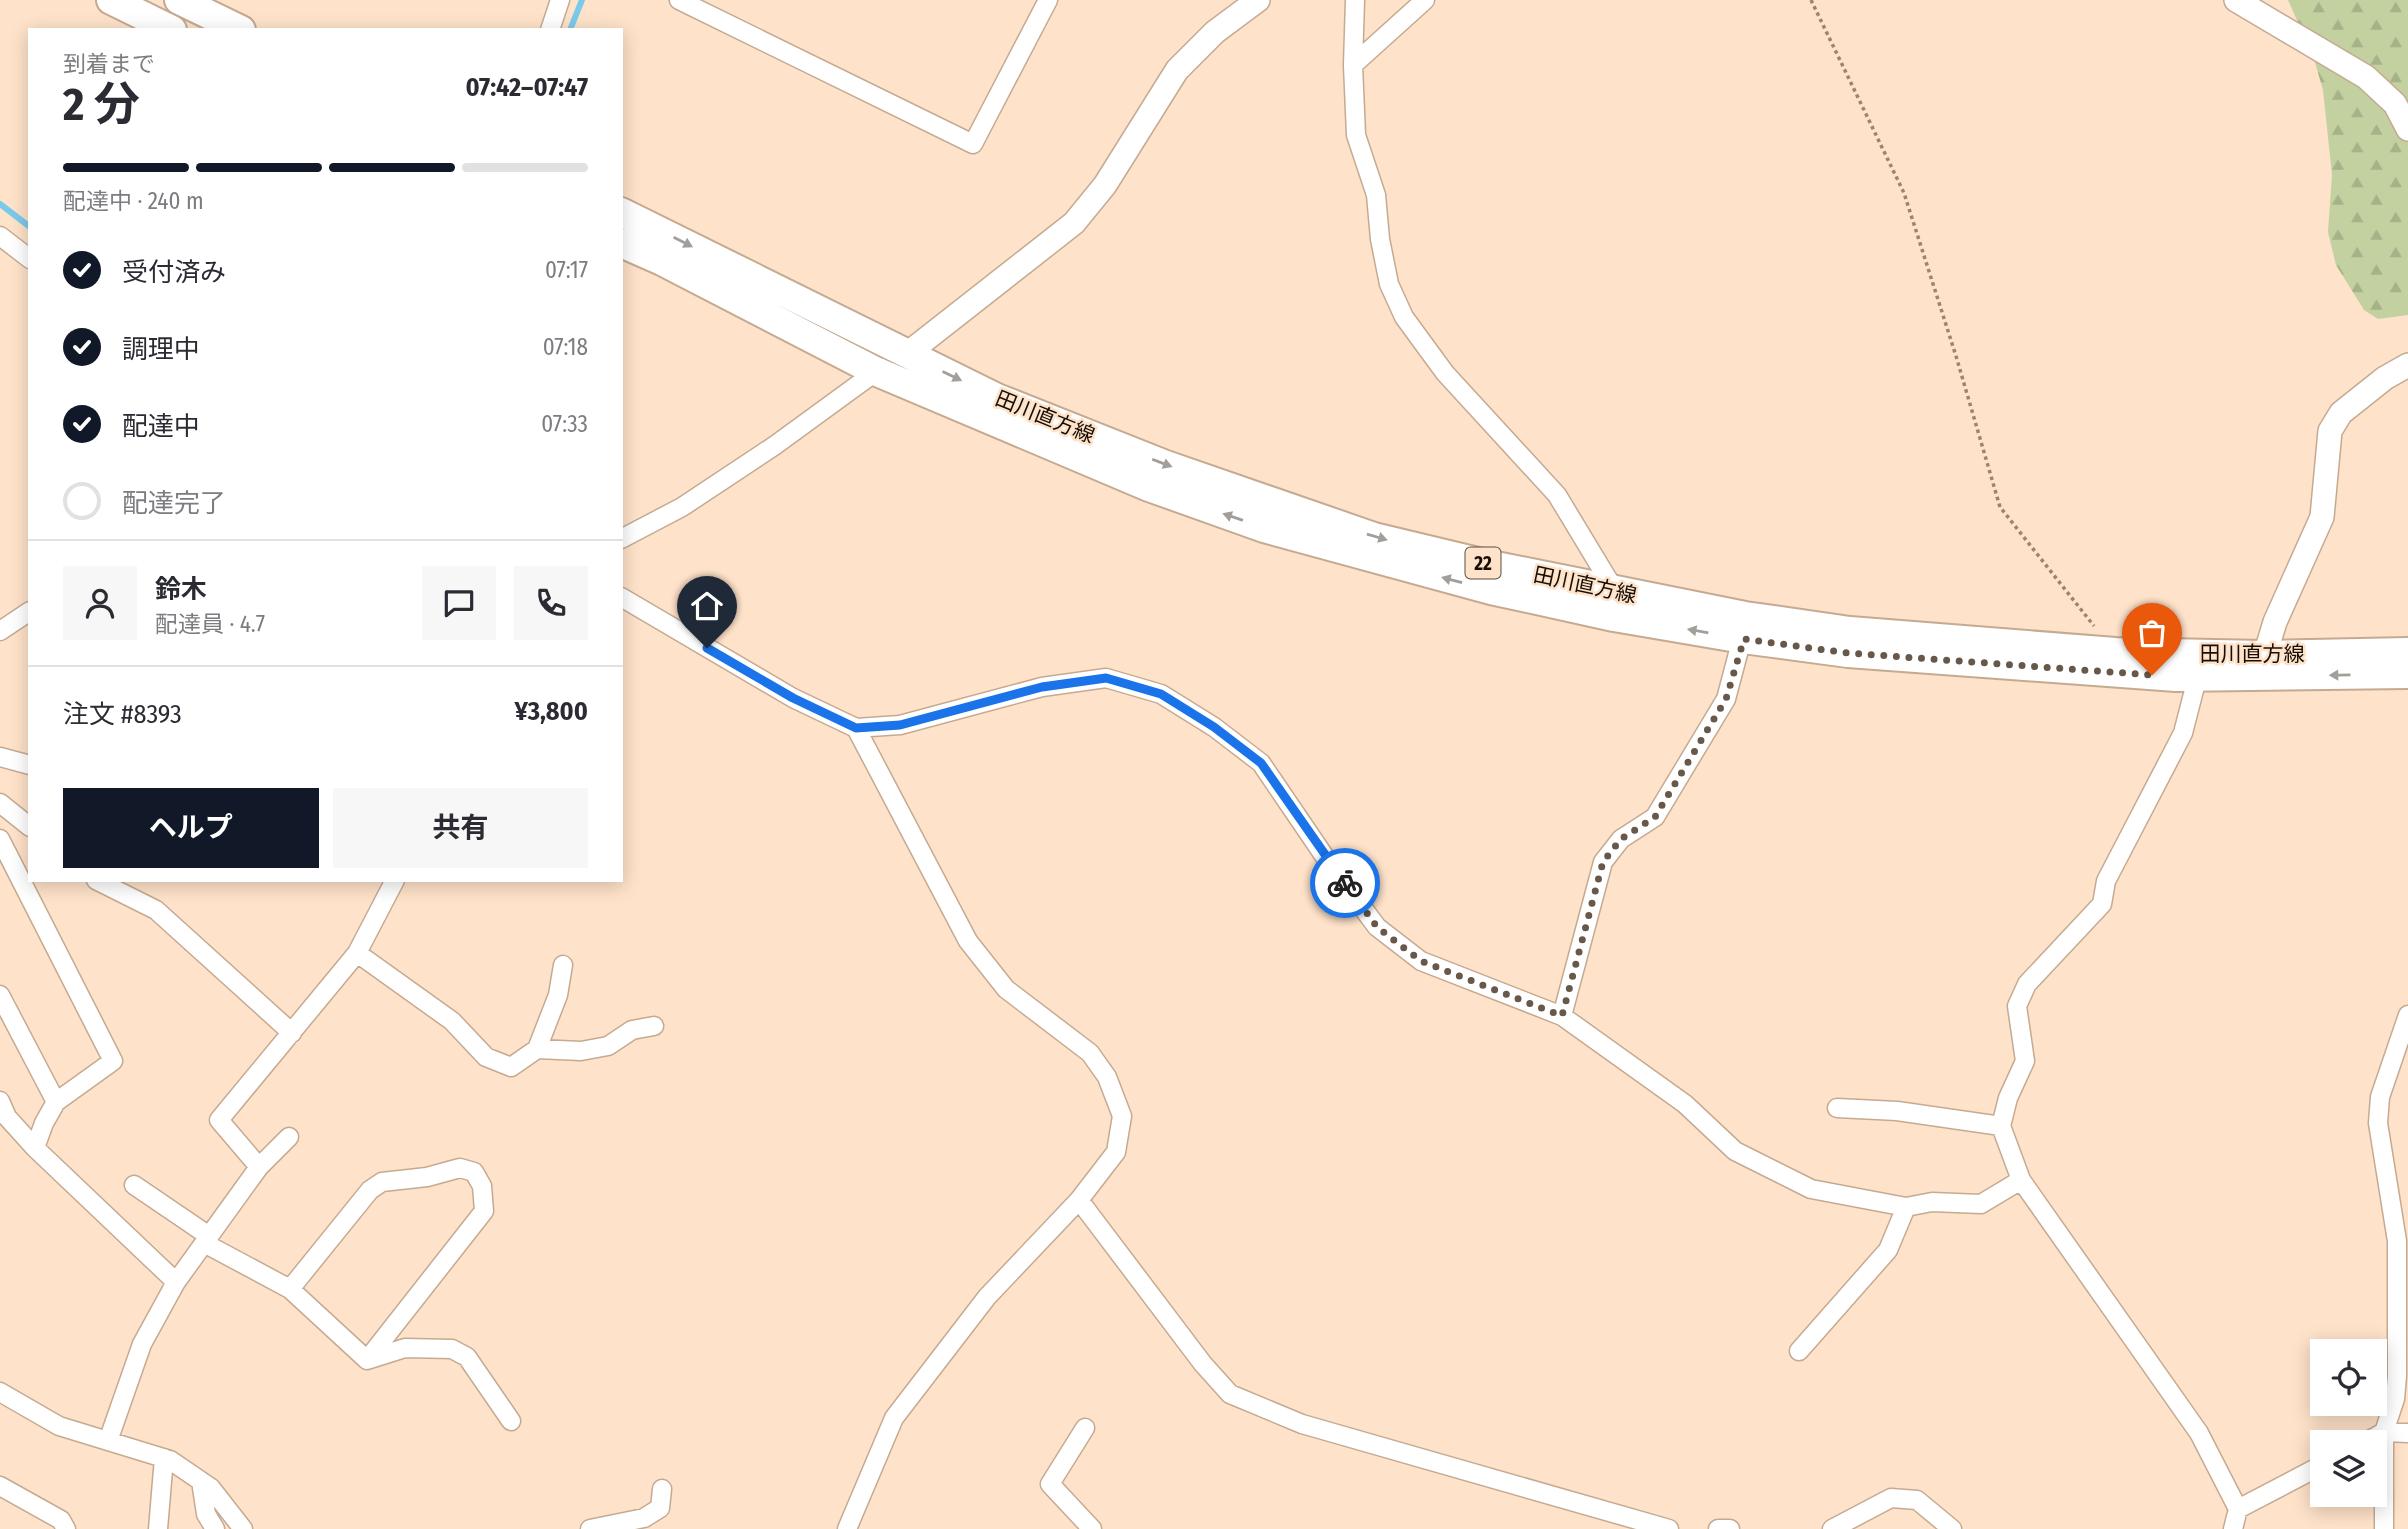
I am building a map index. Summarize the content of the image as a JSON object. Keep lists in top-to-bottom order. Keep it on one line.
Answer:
{"streets":{"main road":["田川直方線","22"]},"page":{"heading":["2 分","到着まで","07:42–07:47"],"panel":["鈴木","配達員 · 4.7","注文 #8393","¥3,800"],"bar":"配達中 · 240 m","list":[["受付済み","07:17"],["調理中","07:18"],["配達中","07:33"],"配達完了"],"buttons":["ヘルプ","共有"]}}
